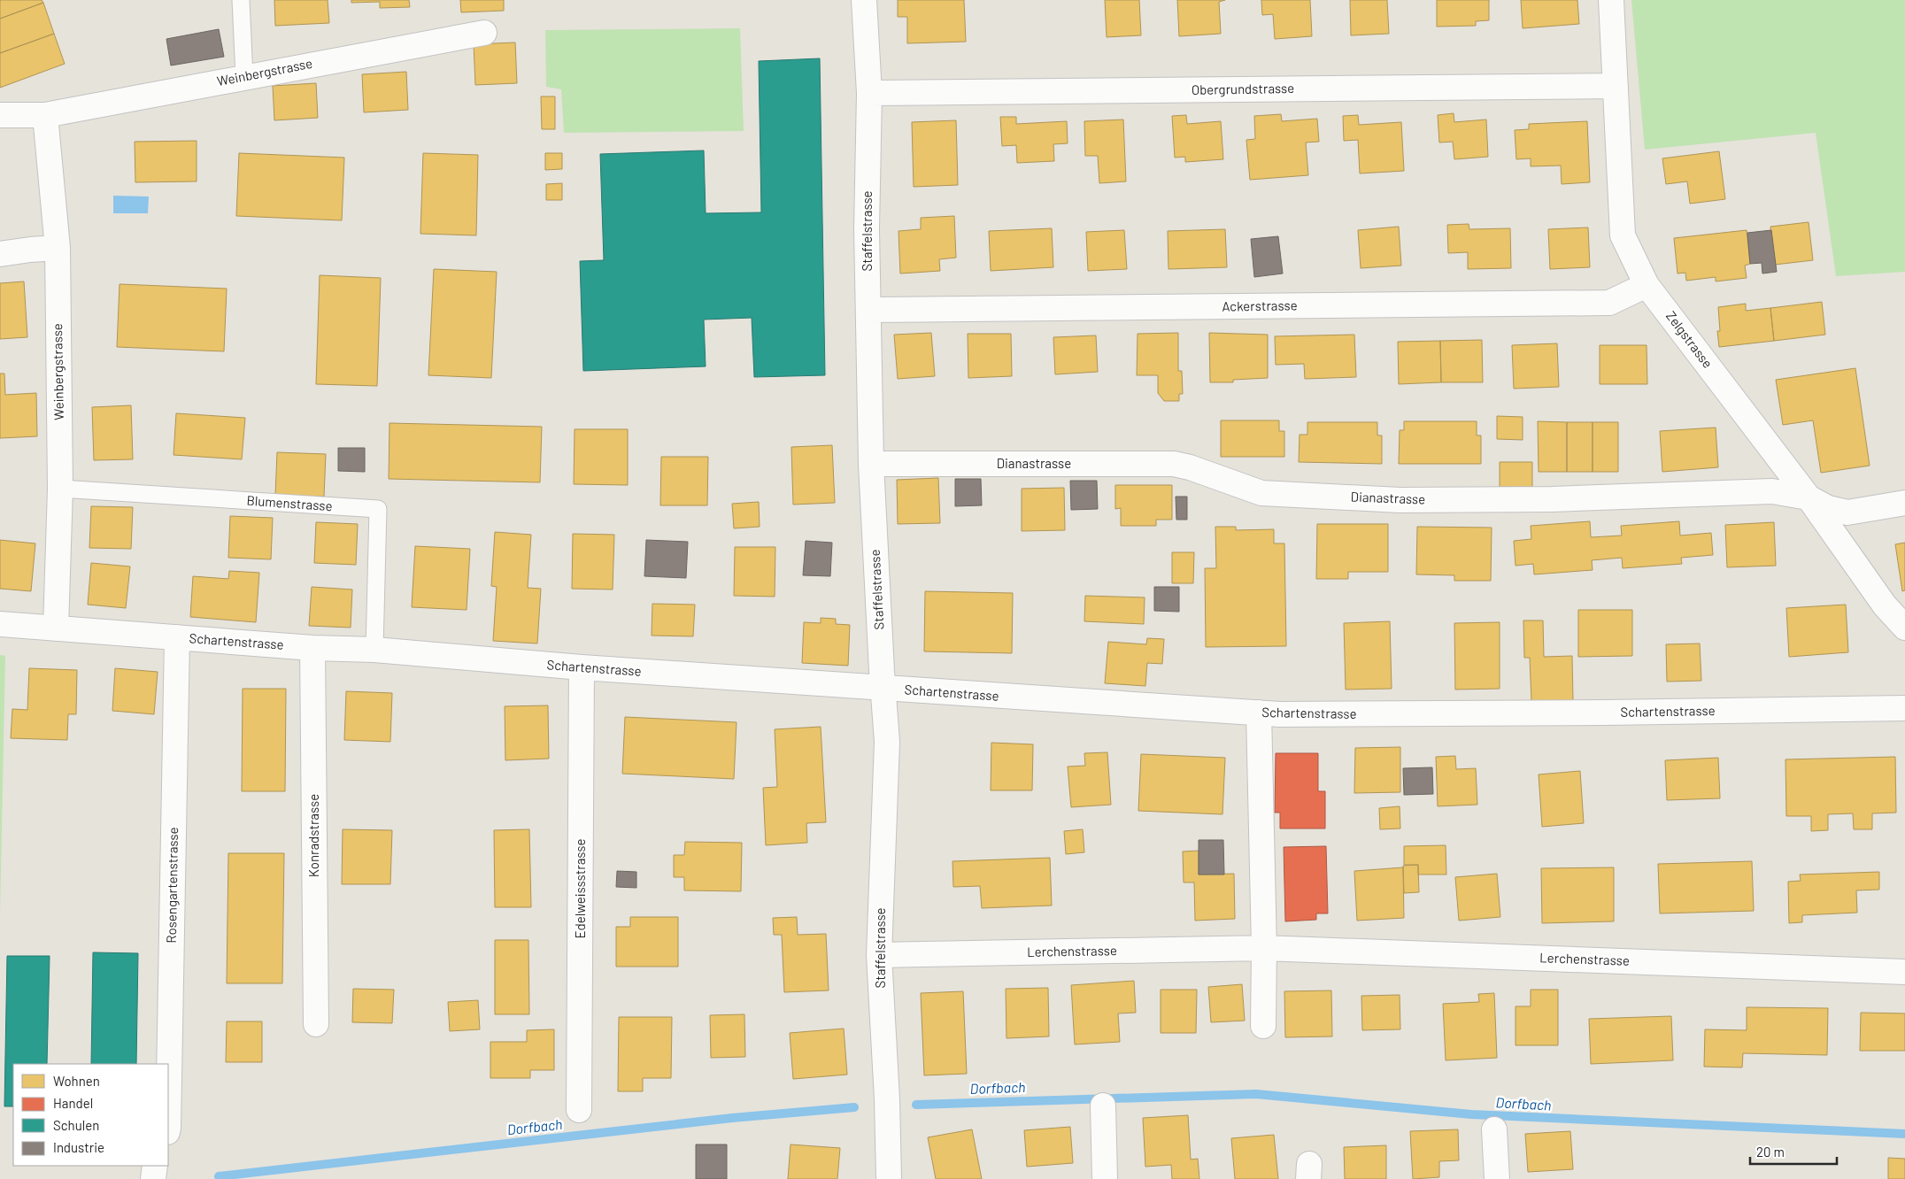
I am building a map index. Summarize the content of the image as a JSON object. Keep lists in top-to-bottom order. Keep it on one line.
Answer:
{"streets":{"street":["Weinbergstrasse","Obergrundstrasse","Staffelstrasse","Ackerstrasse","Zelgstrasse","Dianastrasse","Schartenstrasse","Konradstrasse","Rosengartenstrasse","Edelweissstrasse","Lerchenstrasse"],"lane":["Blumenstrasse"]},"crossings":[["Weinbergstrasse","Blumenstrasse"],["Weinbergstrasse","Schartenstrasse"],["Obergrundstrasse","Staffelstrasse"],["Obergrundstrasse","Zelgstrasse"],["Staffelstrasse","Ackerstrasse"],["Staffelstrasse","Dianastrasse"],["Staffelstrasse","Schartenstrasse"],["Staffelstrasse","Lerchenstrasse"],["Ackerstrasse","Zelgstrasse"],["Zelgstrasse","Dianastrasse"],["Blumenstrasse","Schartenstrasse"],["Schartenstrasse","Konradstrasse"],["Schartenstrasse","Rosengartenstrasse"],["Schartenstrasse","Edelweissstrasse"]],"water":["Dorfbach"],"legend":["Wohnen","Handel","Schulen","Industrie"],"scale_bar":"20 m"}
